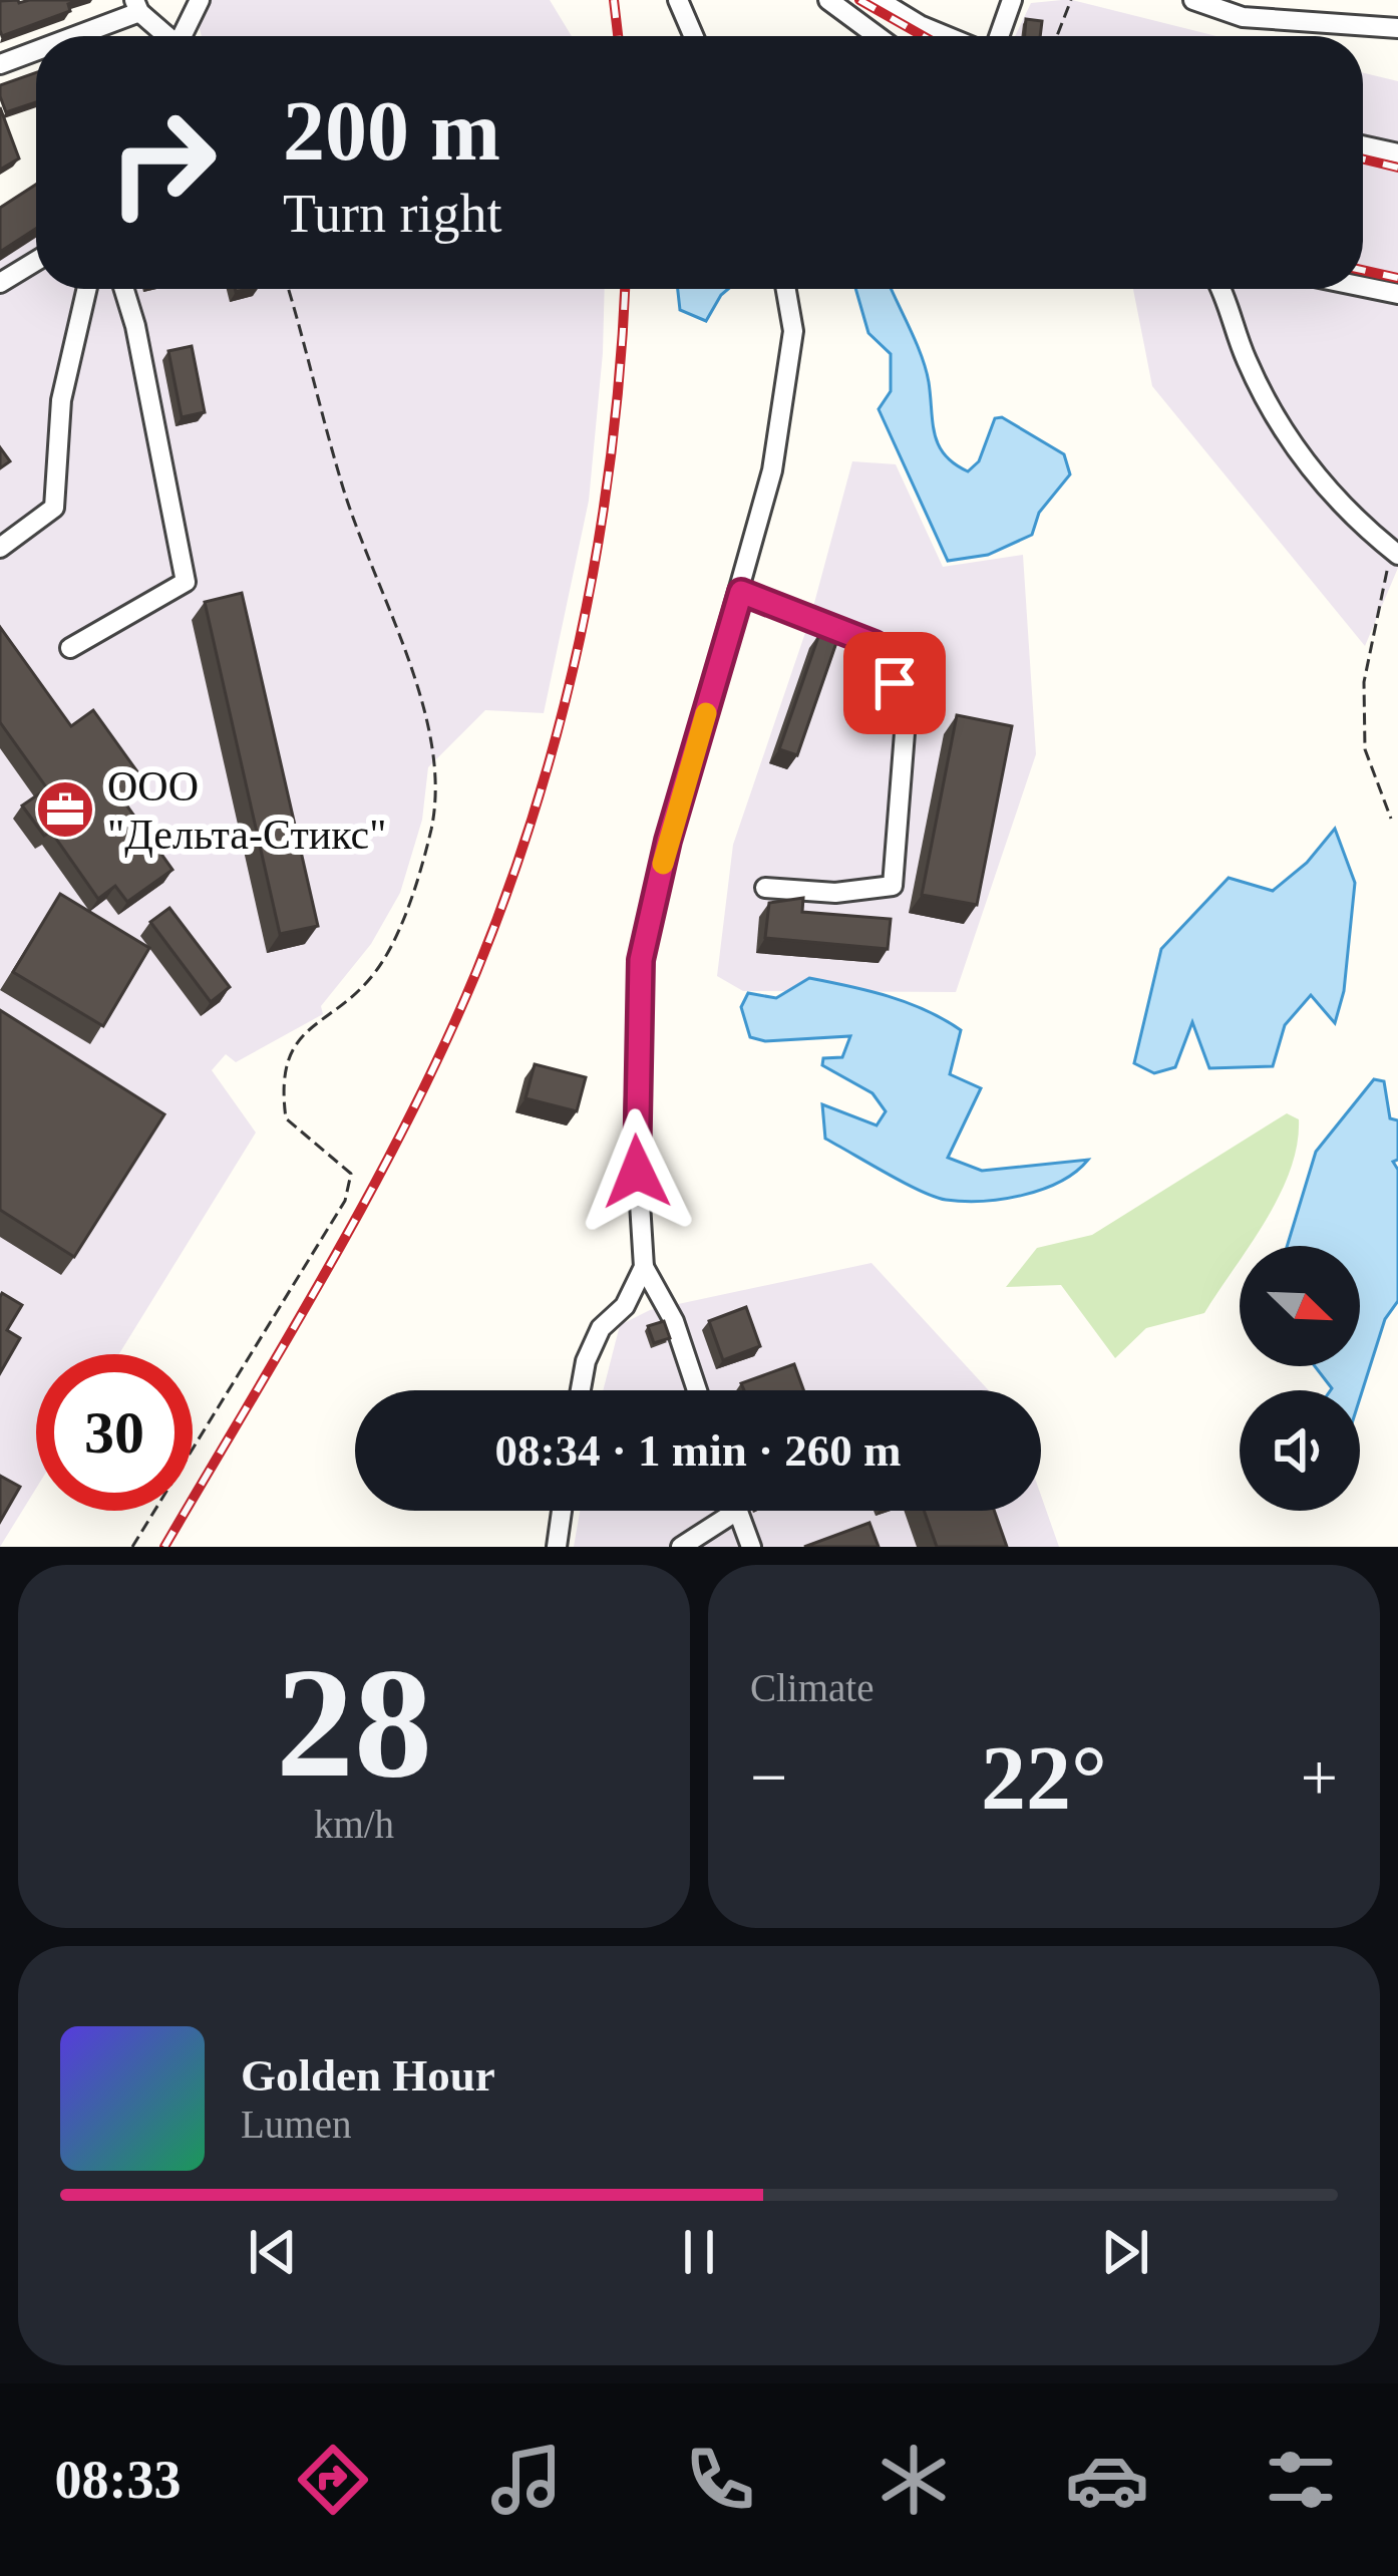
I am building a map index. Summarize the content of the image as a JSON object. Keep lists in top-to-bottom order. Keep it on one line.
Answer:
{"places":{"office":["ООО \"Дельта-Стикс\""]},"north":"bottom right","page":{"turn":["200 m","Turn right"],"limit":"30","trip":"08:34 · 1 min · 260 m","tile":[["28","km/h"],"Climate"],"heat":["−","22°","+"],"song":["Golden Hour","Lumen"],"tabs":"08:33"}}
